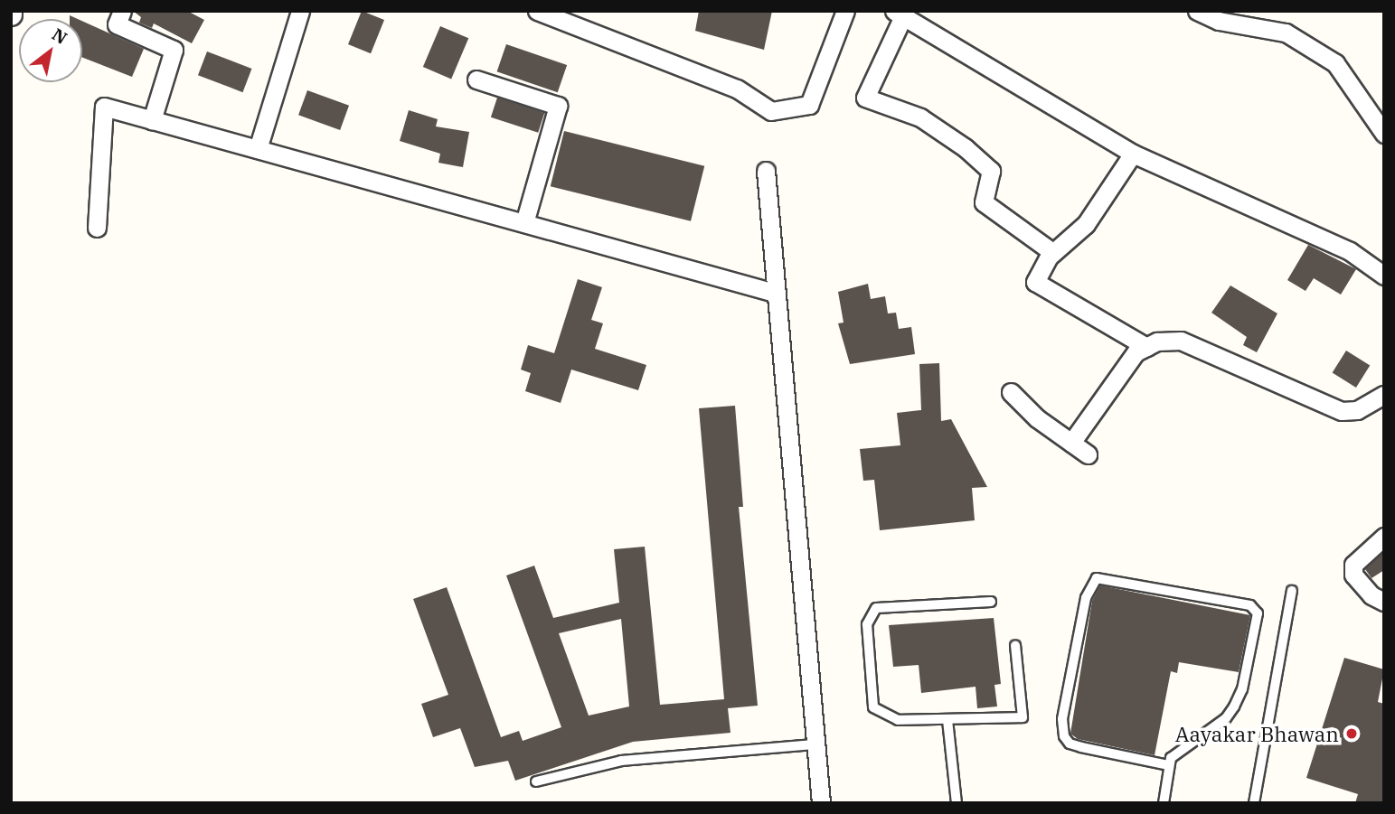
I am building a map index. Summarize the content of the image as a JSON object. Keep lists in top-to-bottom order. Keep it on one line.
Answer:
{"places":["Aayakar Bhawan"],"north":"top right"}
